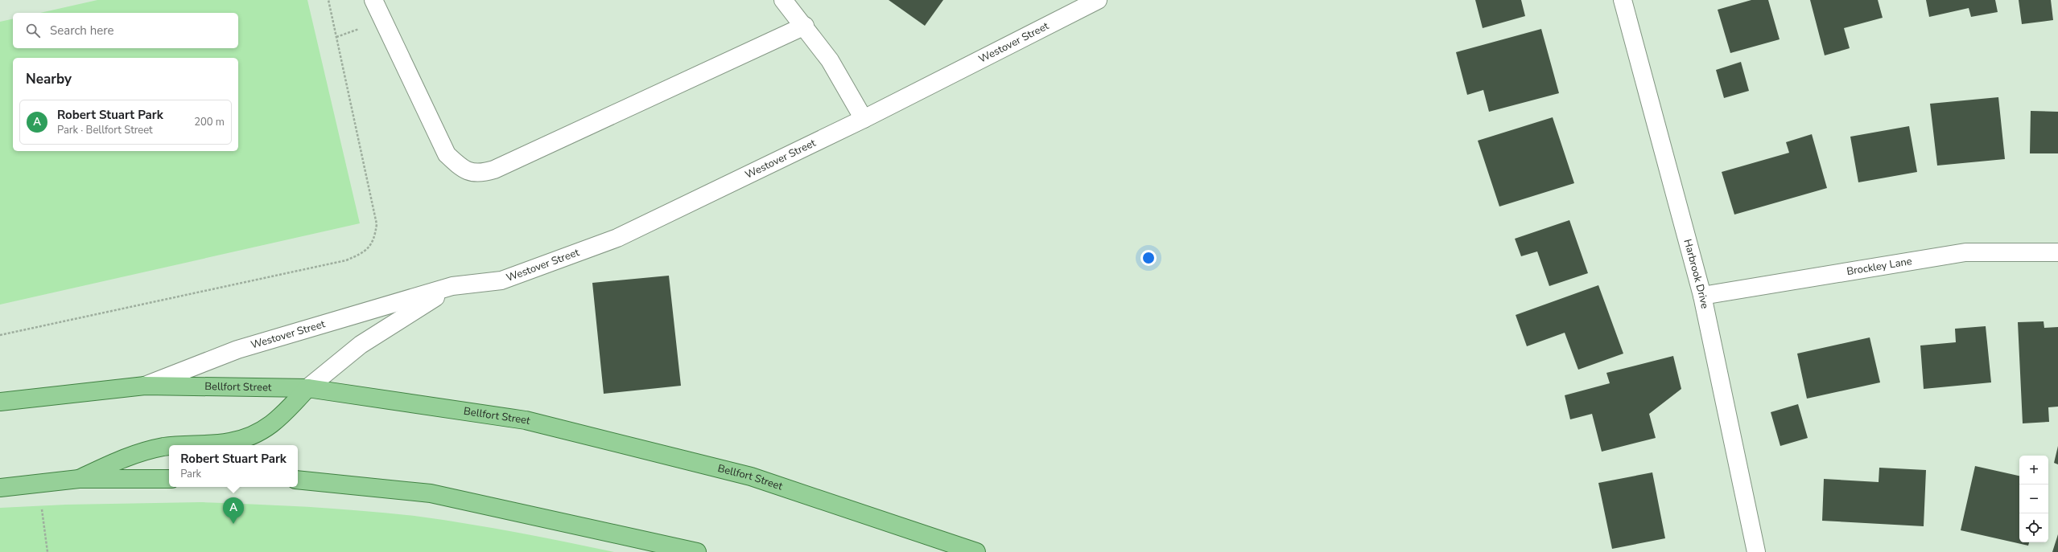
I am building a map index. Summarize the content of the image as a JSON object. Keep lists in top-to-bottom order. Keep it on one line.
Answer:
{"streets":{"main road":["Bellfort Street"],"street":["Westover Street","Brockley Lane","Harbrook Drive"]},"crossings":[["Westover Street","Bellfort Street"],["Brockley Lane","Harbrook Drive"]],"page":{"search":"Search here","heading":"Nearby","list":[{"mark":"A","name":"Robert Stuart Park","note":"Park · Bellfort Street","value":"200 m"}],"popup":["Robert Stuart Park","Park"],"map_buttons":["+","−"],"pins":"A"}}
